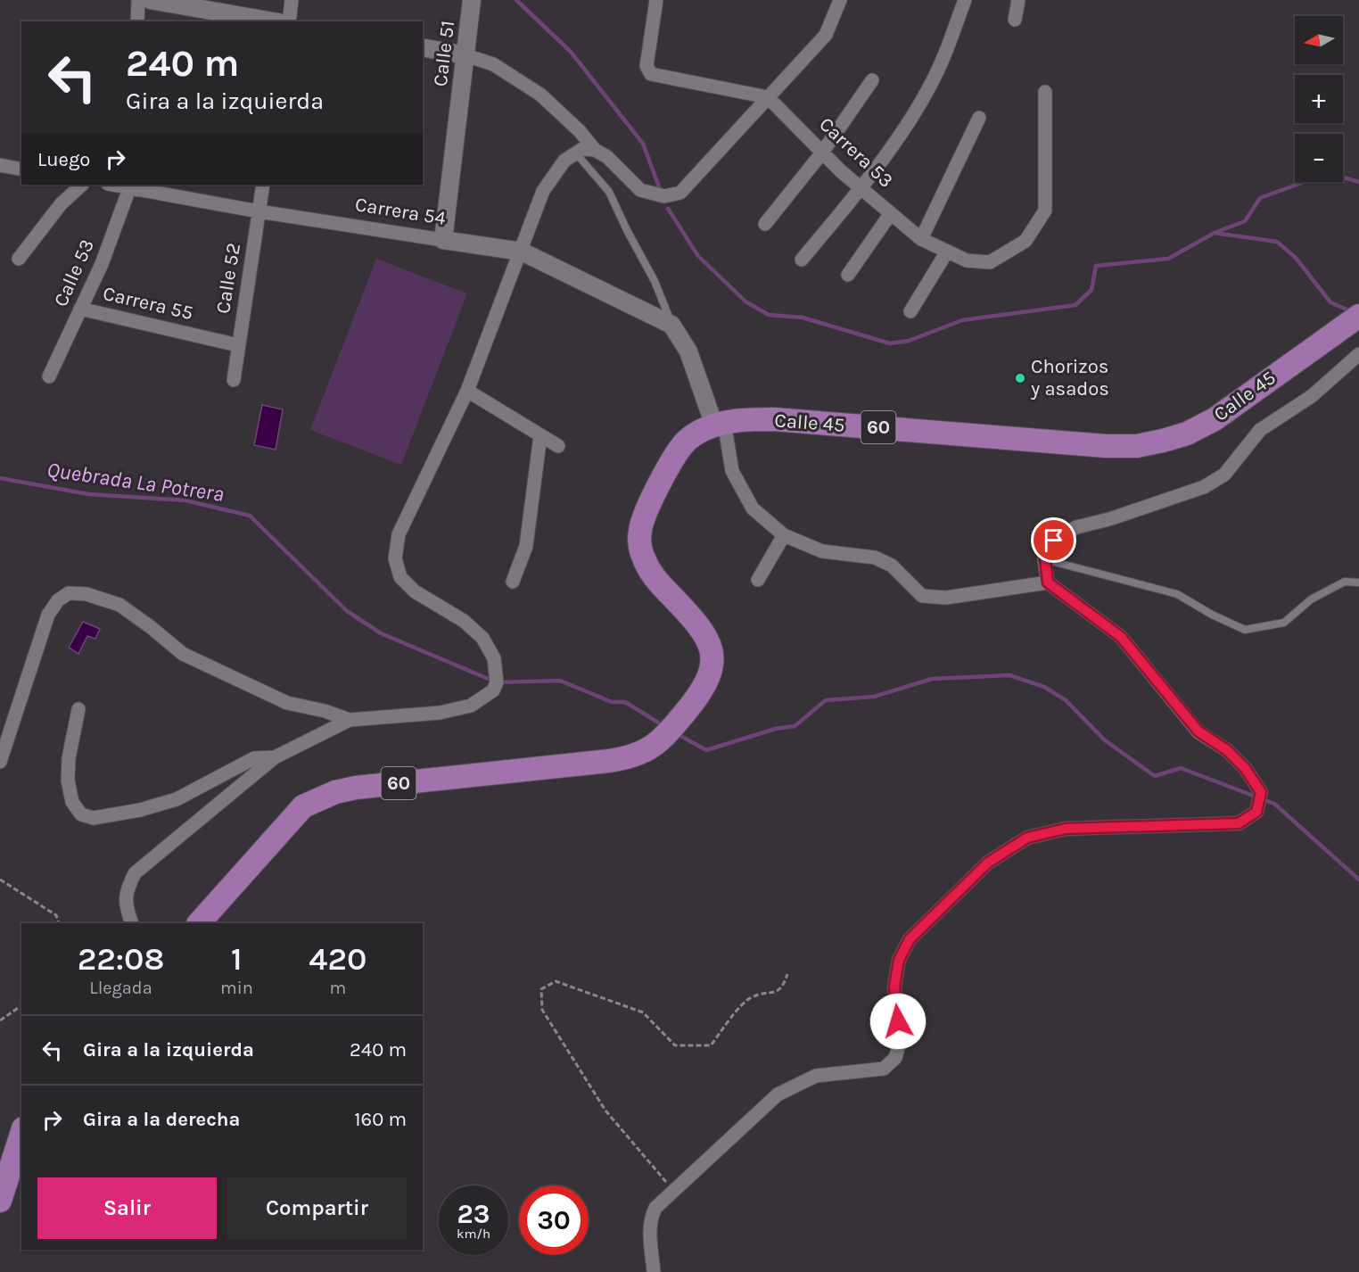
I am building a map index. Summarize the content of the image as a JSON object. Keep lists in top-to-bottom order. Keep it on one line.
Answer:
{"streets":{"main road":["Calle 45","60"],"street":["Calle 51","Carrera 53","Carrera 54","Calle 53","Calle 52","Carrera 55"]},"crossings":[["Calle 51","Carrera 54"],["Carrera 54","Calle 53"],["Carrera 54","Calle 52"],["Calle 53","Carrera 55"],["Calle 52","Carrera 55"]],"water":["Quebrada La Potrera"],"places":["Chorizos y asados"],"north":"left","page":{"map_buttons":["+","−"],"turn":["240 m","Gira a la izquierda"],"then":"Luego","eta":["22:08","Llegada","1","min","420","m"],"list":[{"name":"Gira a la izquierda","value":"240 m"},{"name":"Gira a la derecha","value":"160 m"}],"buttons":["Salir","Compartir"],"speed":"23 km/h","limit":"30"}}
